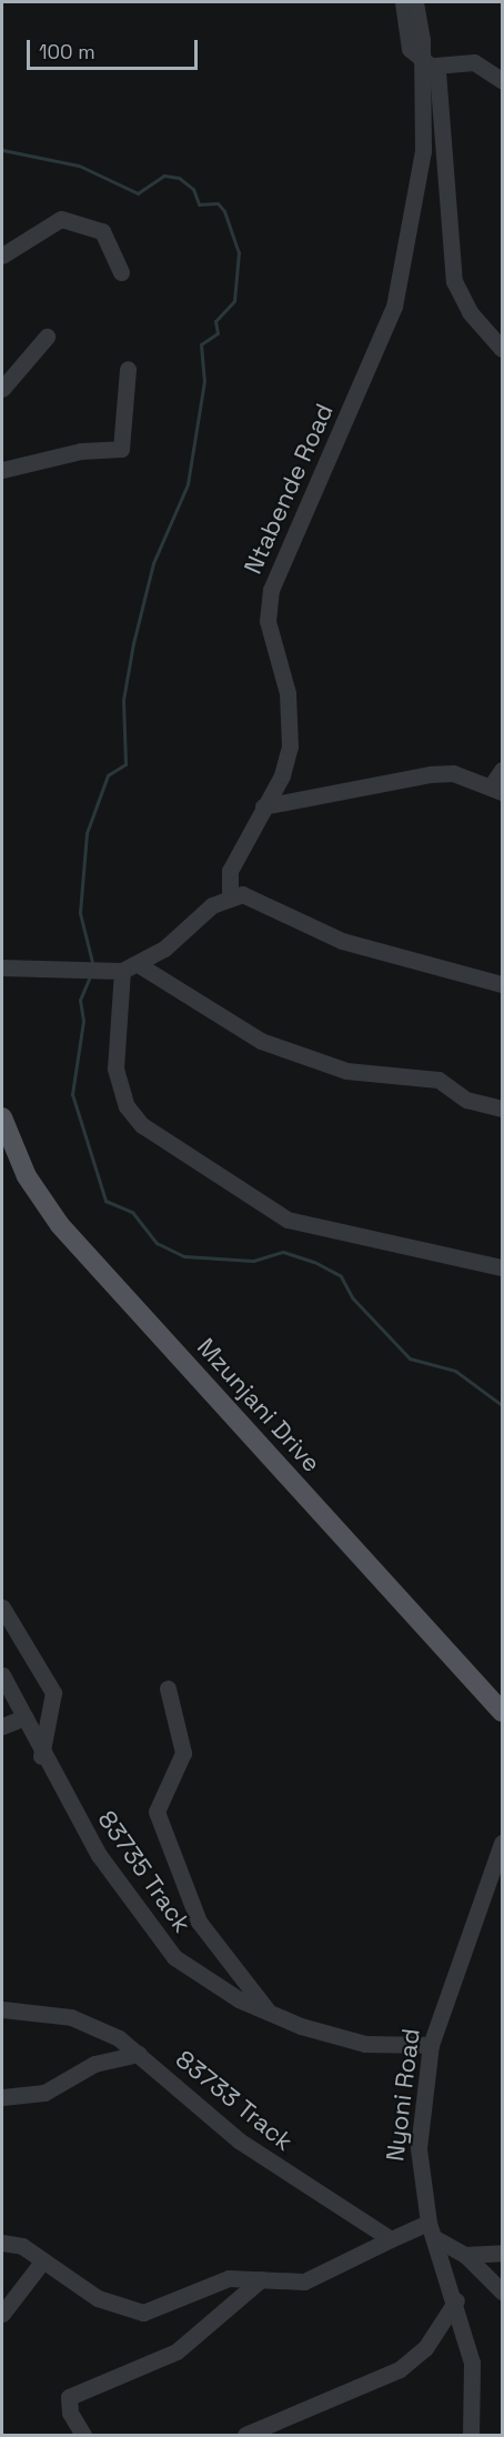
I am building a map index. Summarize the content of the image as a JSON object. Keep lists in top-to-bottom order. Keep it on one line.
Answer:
{"streets":{"main road":["Mzunjani Drive"],"street":["Ntabende Road","83735 Track","Nyoni Road","83733 Track"]},"crossings":[["83735 Track","Nyoni Road"]],"scale_bar":"100 m"}
